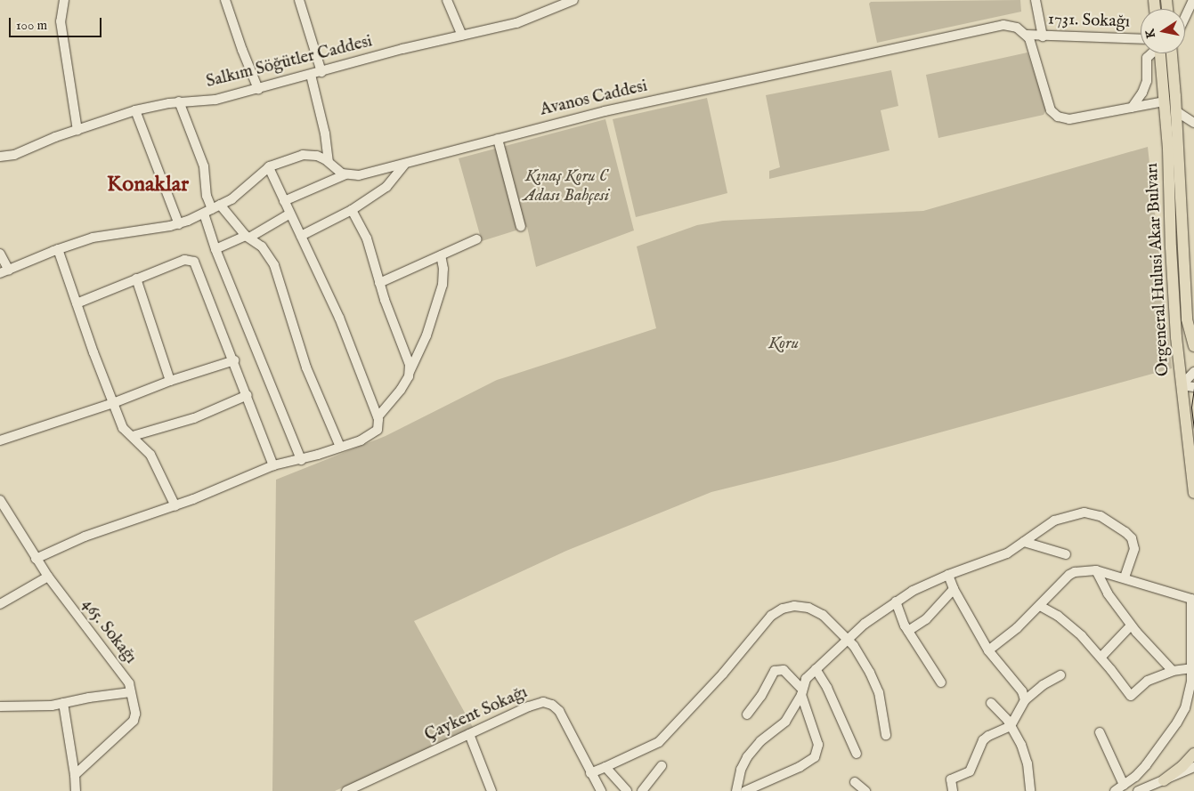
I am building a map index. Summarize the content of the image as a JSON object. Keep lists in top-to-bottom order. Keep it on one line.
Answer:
{"streets":{"main road":["Orgeneral Hulusi Akar Bulvarı"],"street":["1731. Sokağı","Salkım Söğütler Caddesi","Avanos Caddesi","465. Sokağı","Çaykent Sokağı"]},"crossings":[["1731. Sokağı","Avanos Caddesi"]],"districts":["Konaklar"],"parks":["Kınaş Koru C Adası Bahçesi","Koru"],"scale_bar":"100 m","north":"left"}
